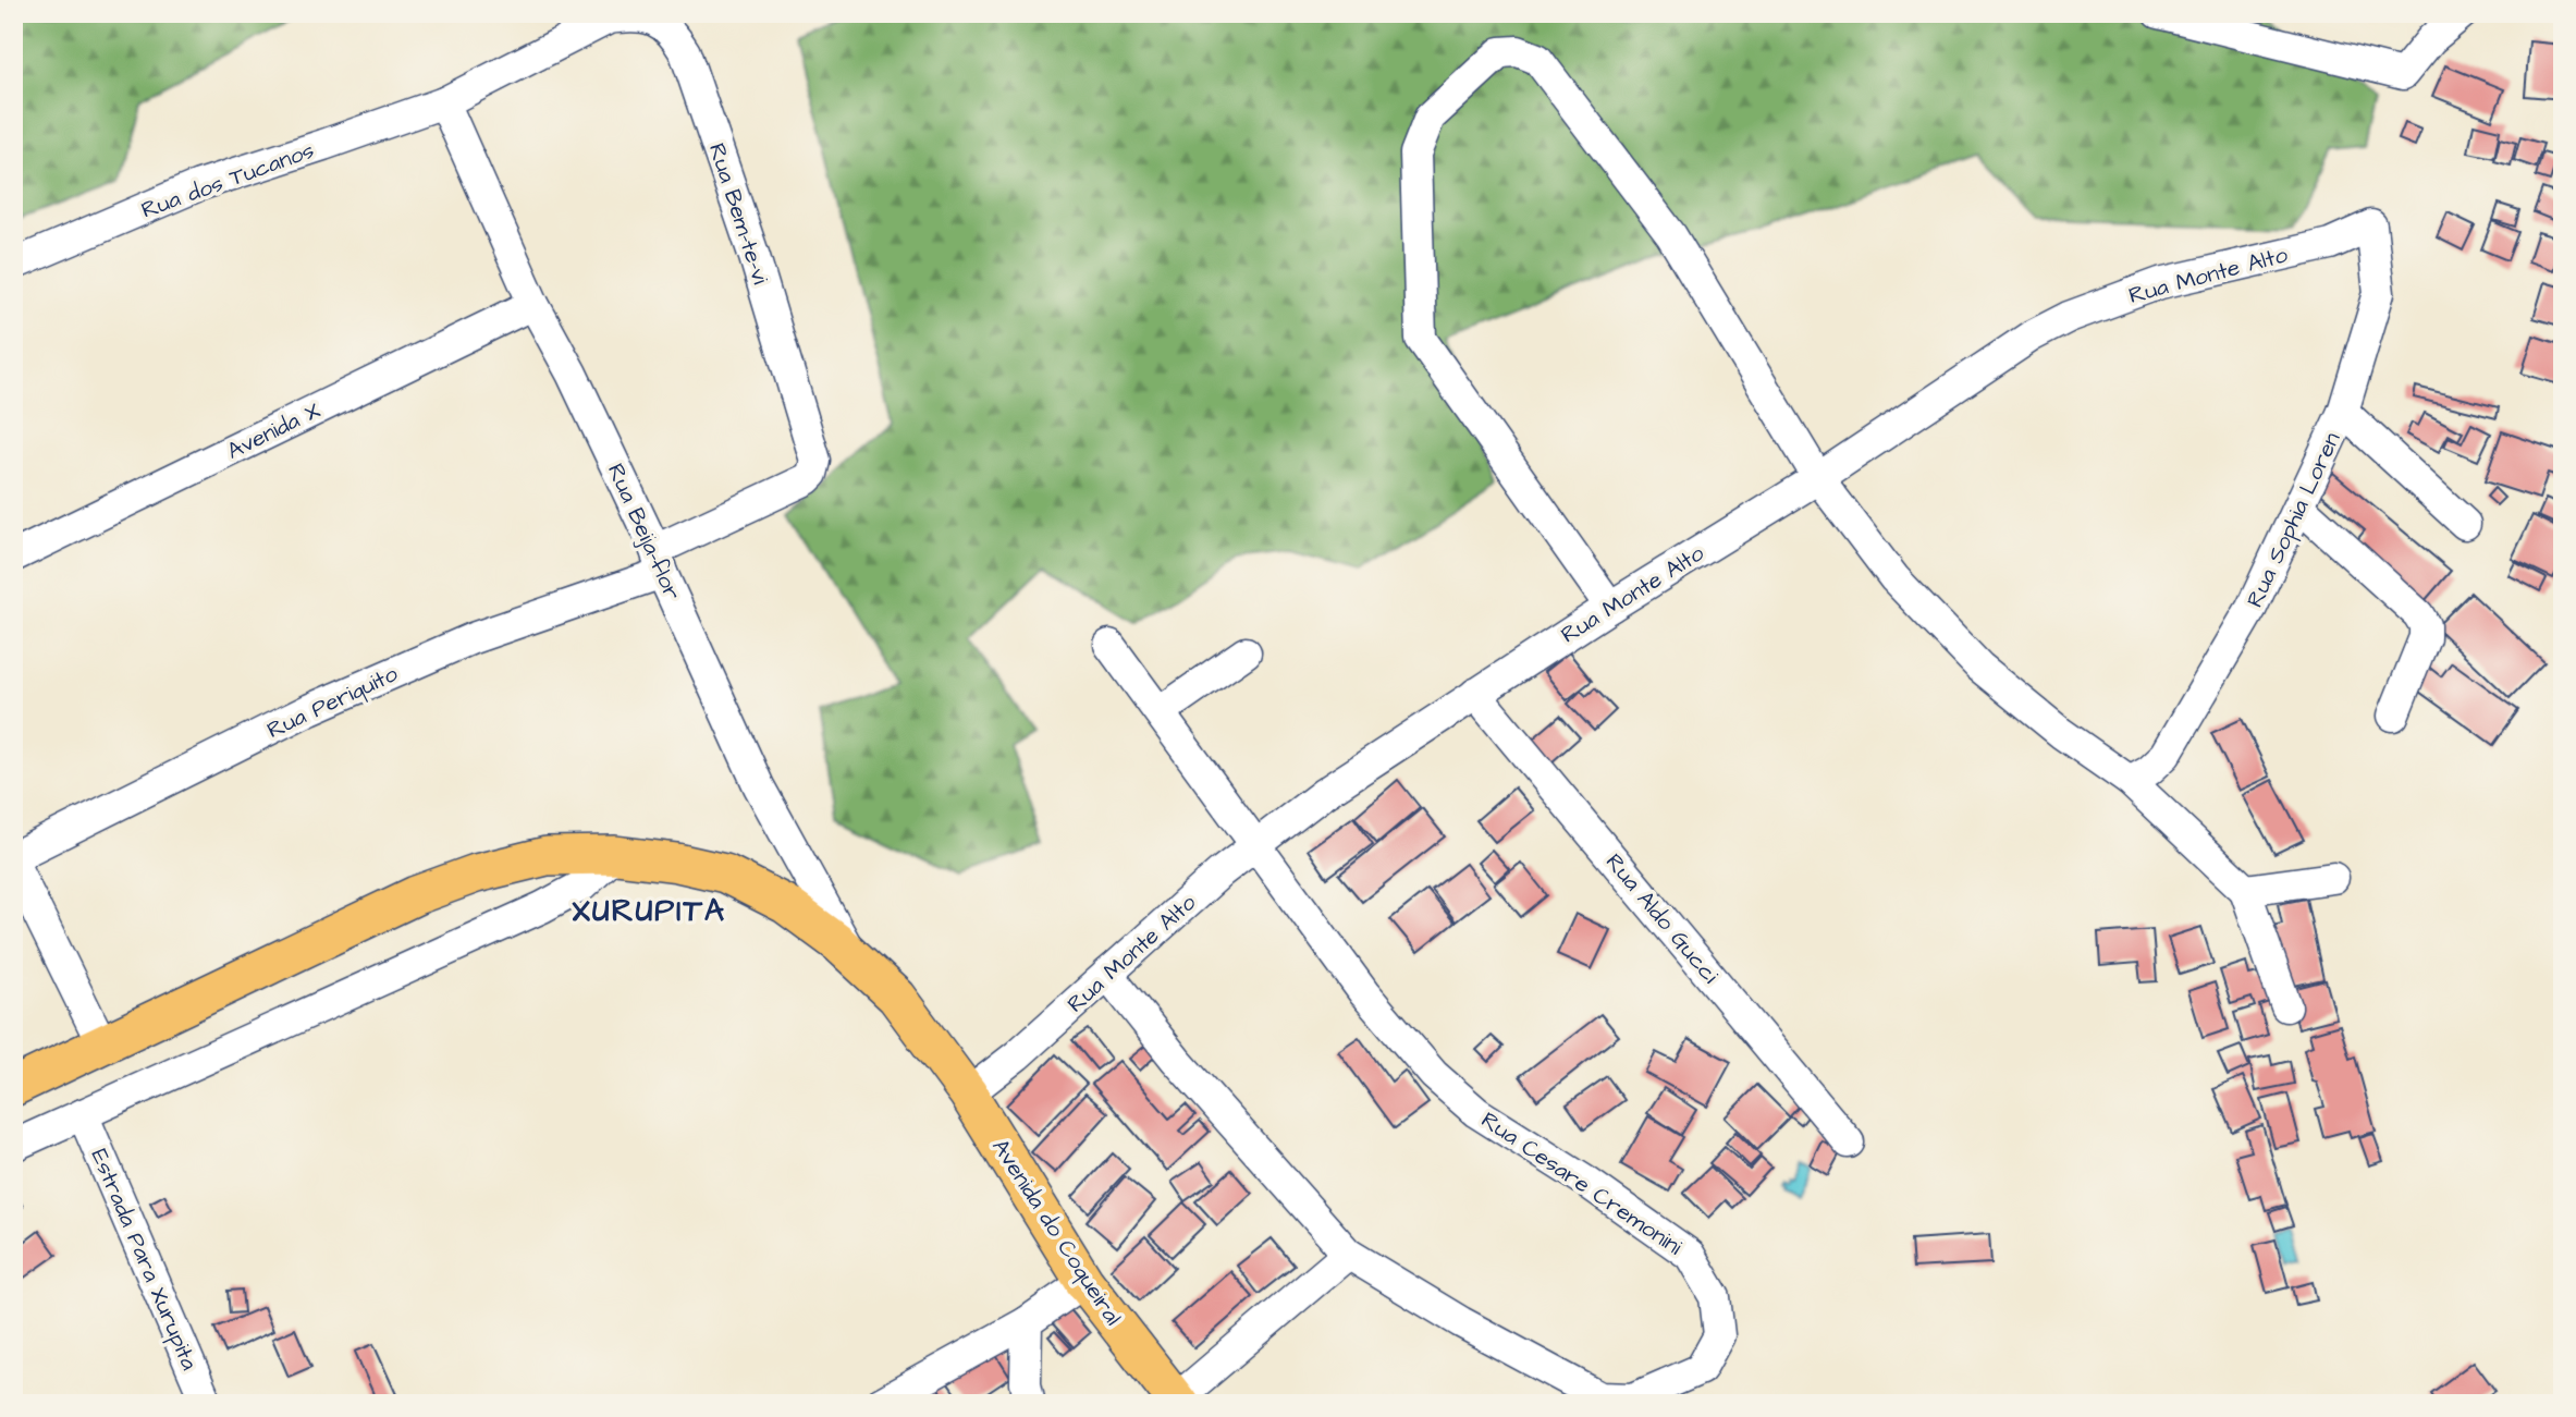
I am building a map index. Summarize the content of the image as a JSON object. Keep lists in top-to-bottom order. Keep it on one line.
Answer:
{"streets":{"main road":["Avenida do Coqueiral"],"street":["Rua dos Tucanos","Rua Bem-te-vi","Rua Monte Alto","Avenida X","Rua Sophia Loren","Rua Beija-flor","Rua Periquito","Rua Aldo Gucci","Rua Cesare Cremonini","Estrada Para Xurupita"]},"crossings":[["Rua dos Tucanos","Rua Bem-te-vi"],["Rua dos Tucanos","Rua Beija-flor"],["Rua Bem-te-vi","Rua Beija-flor"],["Rua Bem-te-vi","Rua Periquito"],["Rua Monte Alto","Rua Sophia Loren"],["Rua Monte Alto","Rua Aldo Gucci"],["Rua Monte Alto","Rua Cesare Cremonini"],["Rua Monte Alto","Avenida do Coqueiral"],["Avenida X","Rua Beija-flor"],["Rua Beija-flor","Rua Periquito"],["Rua Beija-flor","Avenida do Coqueiral"]],"districts":["XURUPITA"]}
